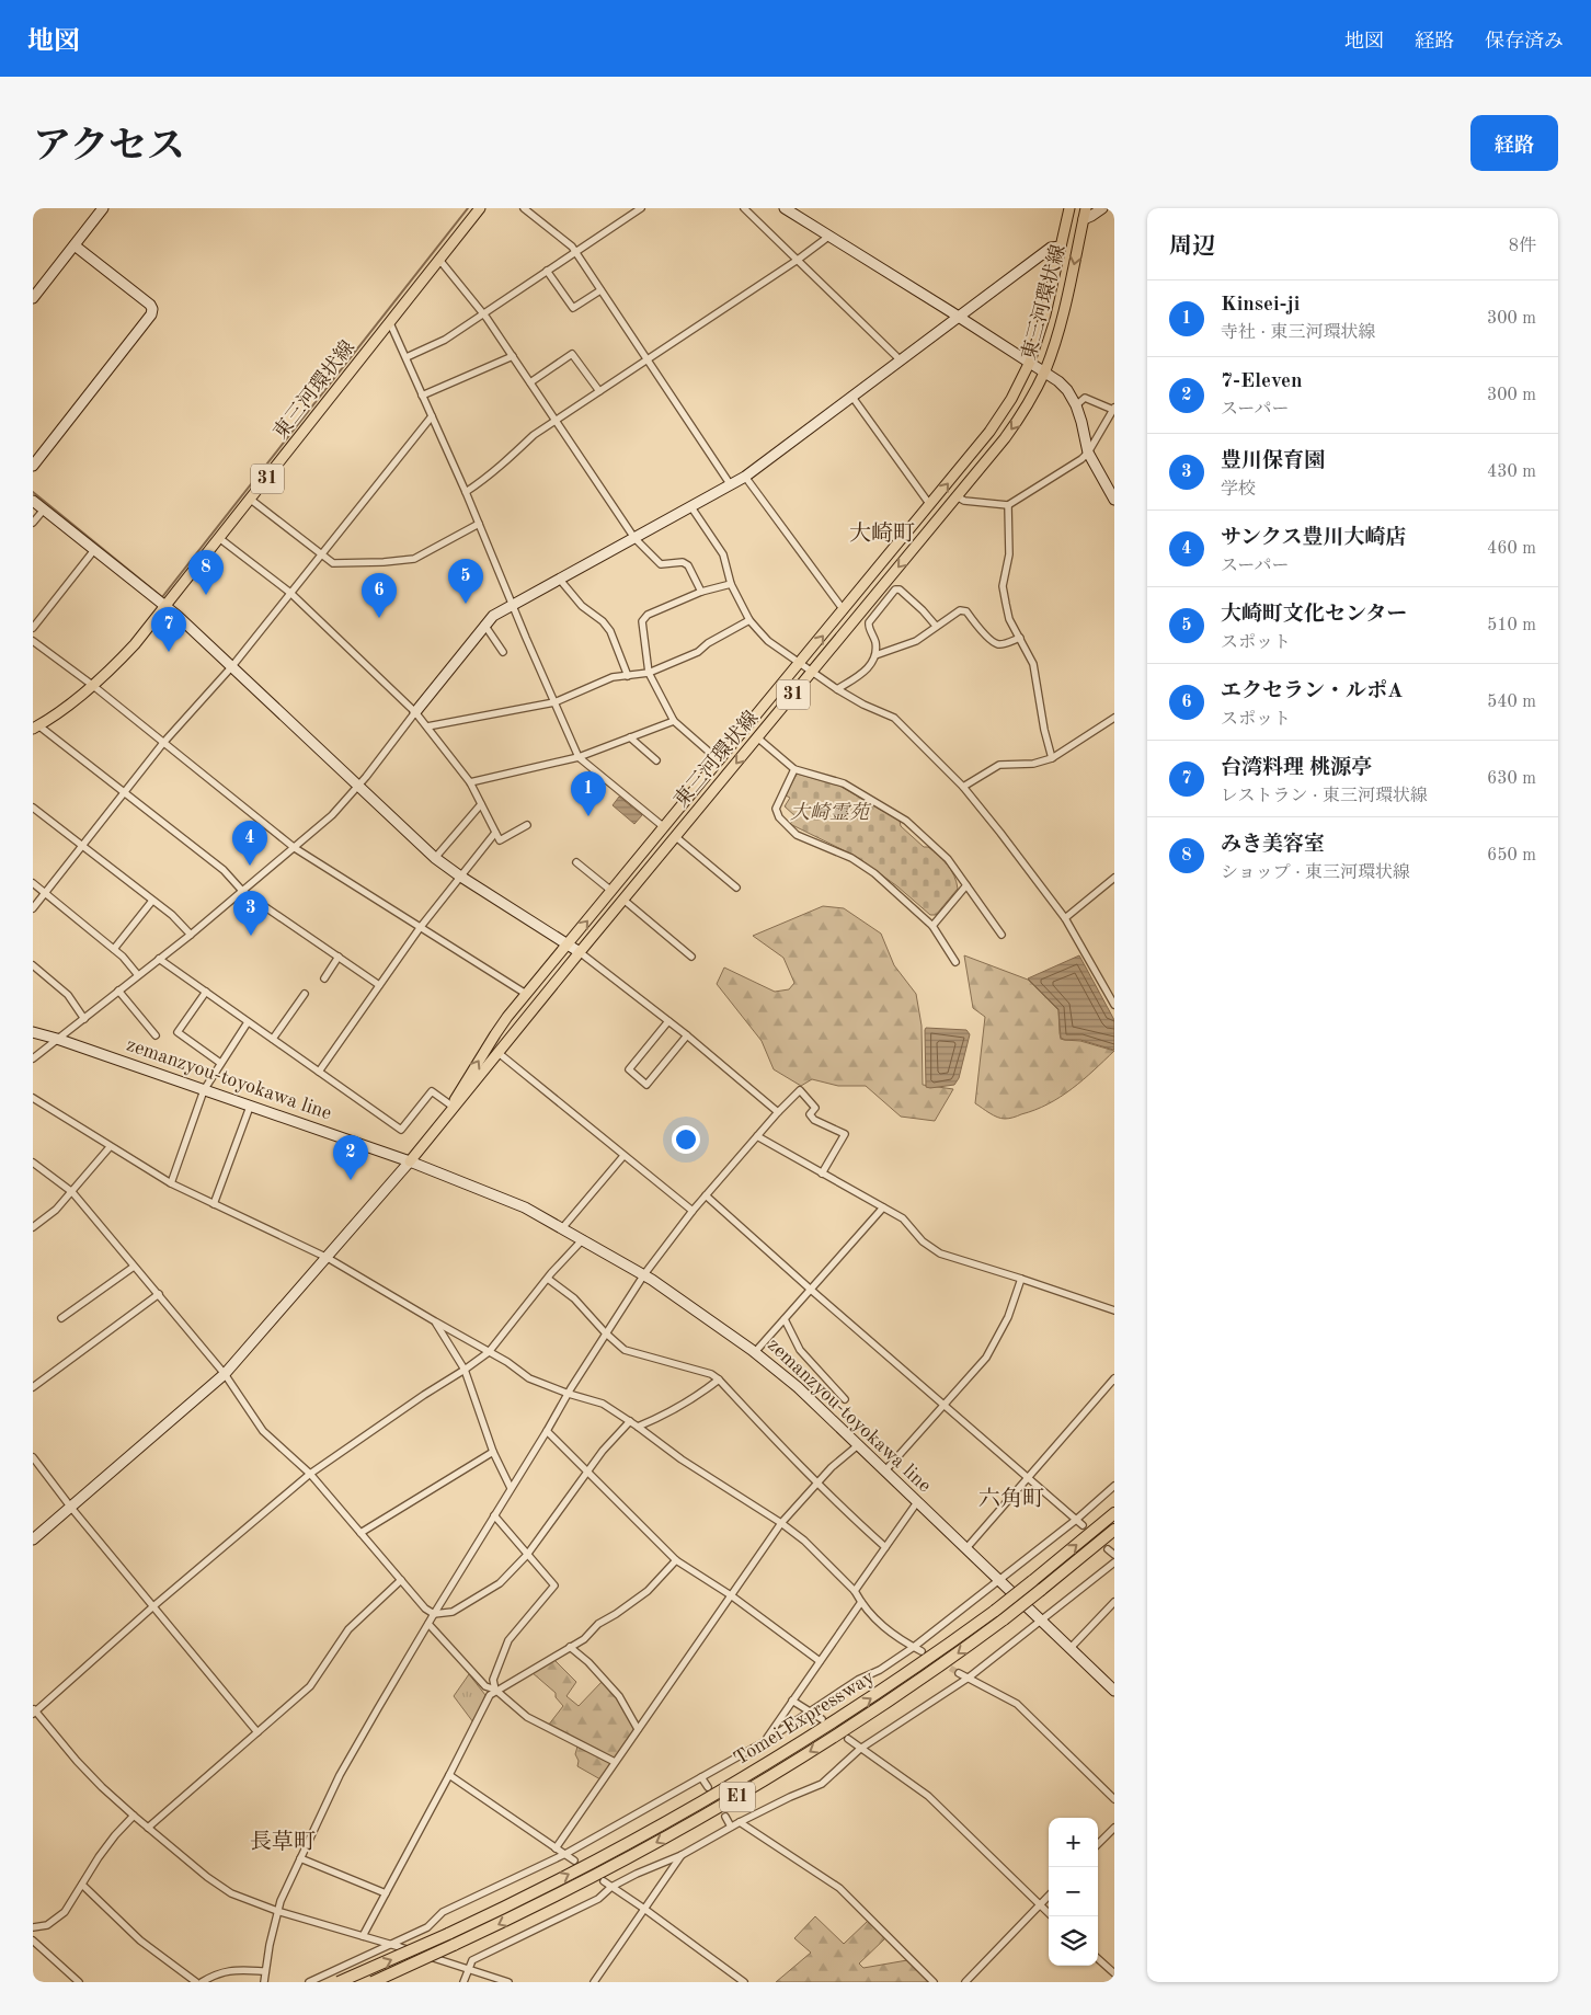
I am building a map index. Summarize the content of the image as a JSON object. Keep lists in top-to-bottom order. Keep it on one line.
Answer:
{"streets":{"highway":["Tomei Expressway","E1"],"main road":["東三河環状線","31"],"street":["zemanzyou-toyokawa line"]},"crossings":[["東三河環状線","zemanzyou-toyokawa line"]],"districts":["大崎町","六角町","長草町"],"parks":["大崎霊苑"],"page":{"header":"地図","nav":["地図","経路","保存済み"],"title":"アクセス","buttons":"経路","heading":["周辺","8件"],"list":[{"mark":"1","name":"Kinsei-ji","note":"寺社 · 東三河環状線","value":"300 m"},{"mark":"2","name":"7-Eleven","note":"スーパー","value":"300 m"},{"mark":"3","name":"豊川保育園","note":"学校","value":"430 m"},{"mark":"4","name":"サンクス豊川大崎店","note":"スーパー","value":"460 m"},{"mark":"5","name":"大崎町文化センター","note":"スポット","value":"510 m"},{"mark":"6","name":"エクセラン・ルポA","note":"スポット","value":"540 m"},{"mark":"7","name":"台湾料理 桃源亭","note":"レストラン · 東三河環状線","value":"630 m"},{"mark":"8","name":"みき美容室","note":"ショップ · 東三河環状線","value":"650 m"}],"pins":["8","5","6","7","1","4","3","2"],"map_buttons":["+","−"]}}
